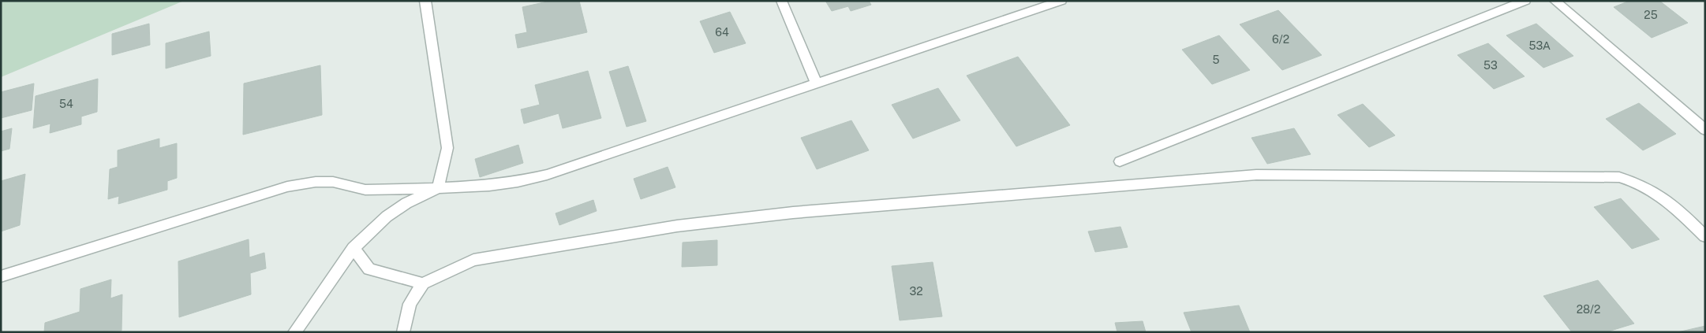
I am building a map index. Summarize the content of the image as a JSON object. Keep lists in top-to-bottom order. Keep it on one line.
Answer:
{"house_numbers":["25","64","6/2","53А","5","53","54","32","28/2"]}
